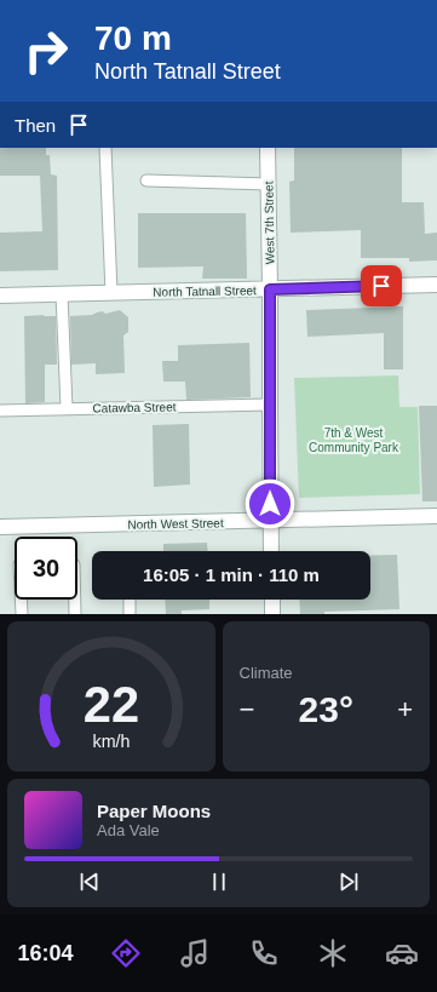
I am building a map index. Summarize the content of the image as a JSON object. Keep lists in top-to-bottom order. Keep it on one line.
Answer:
{"streets":{"street":["West 7th Street","North Tatnall Street","North West Street"],"lane":["Catawba Street"]},"crossings":[["West 7th Street","North Tatnall Street"],["West 7th Street","Catawba Street"],["West 7th Street","North West Street"]],"parks":["7th & West Community Park"],"page":{"turn":["70 m","North Tatnall Street"],"then":"Then","limit":"30","trip":"16:05 · 1 min · 110 m","tile":"Climate","heat":["−","23°","+"],"song":["Paper Moons","Ada Vale"],"tabs":"16:04","gauge":["22","km/h"]}}
